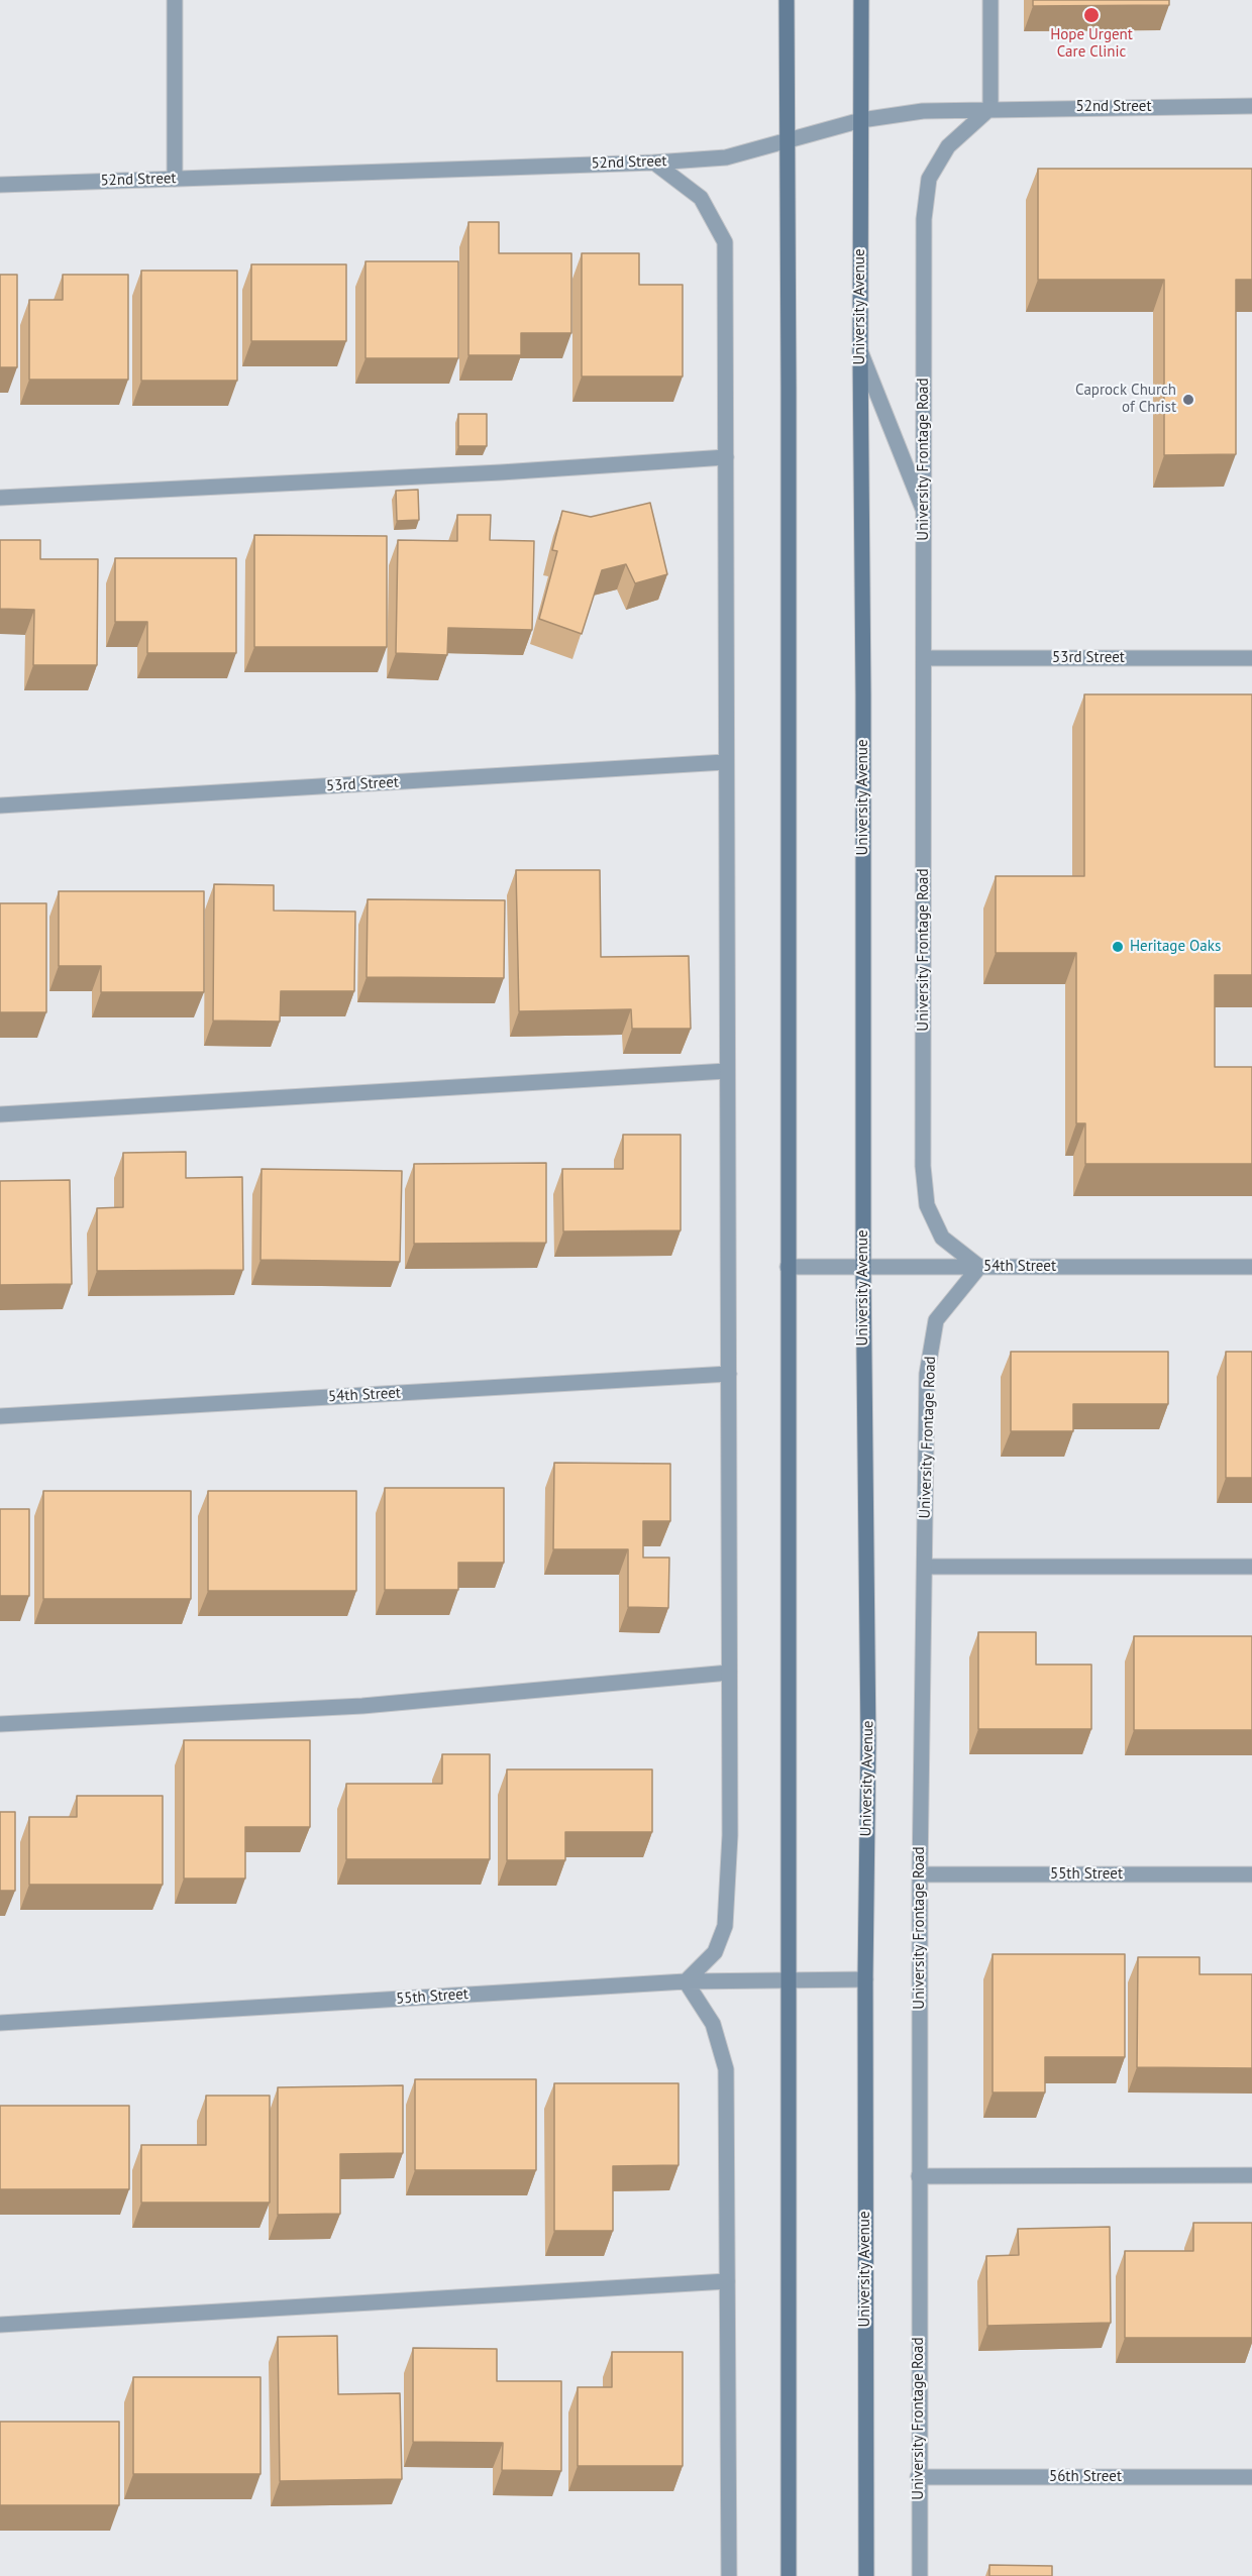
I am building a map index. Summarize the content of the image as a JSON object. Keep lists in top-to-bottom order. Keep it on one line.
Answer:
{"streets":{"main road":["University Avenue"],"street":["52nd Street","University Frontage Road","53rd Street","54th Street","55th Street","56th Street"]},"crossings":[["52nd Street","University Avenue"],["52nd Street","University Frontage Road"],["University Avenue","54th Street"],["University Avenue","55th Street"],["University Frontage Road","53rd Street"],["University Frontage Road","54th Street"],["University Frontage Road","55th Street"],["University Frontage Road","56th Street"]],"places":["Hope Urgent Care Clinic","Caprock Church of Christ","Heritage Oaks"]}
